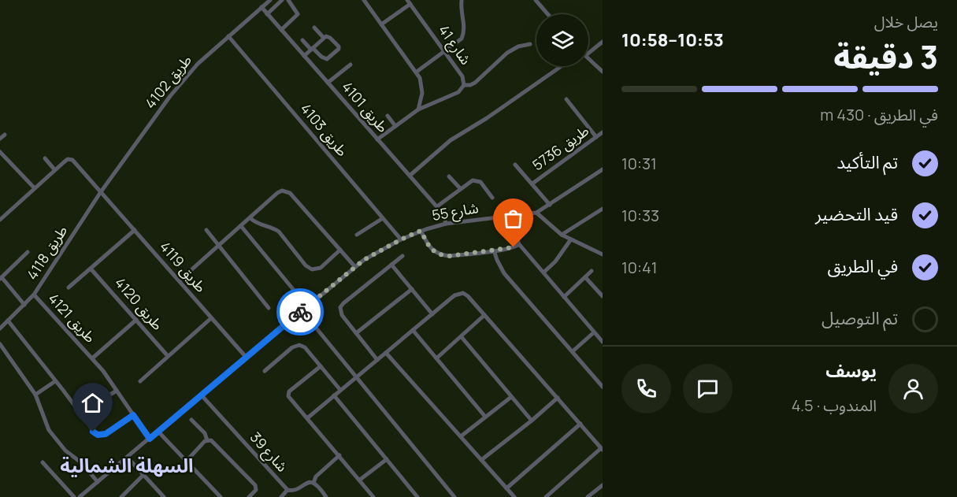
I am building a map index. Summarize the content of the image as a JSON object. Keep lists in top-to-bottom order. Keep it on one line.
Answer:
{"streets":{"street":["شارع 41","طريق 4102","طريق 4101","طريق 4103","طريق 5736","شارع 55","طريق 4118","طريق 4119","طريق 4120","طريق 4121","شارع 39"]},"crossings":[["شارع 41","طريق 4101"],["طريق 4102","طريق 4101"],["طريق 4102","طريق 4103"],["طريق 4102","طريق 4118"],["طريق 4102","طريق 4119"],["طريق 4101","شارع 55"],["طريق 4103","شارع 55"],["شارع 55","طريق 4119"],["شارع 55","طريق 4121"],["شارع 55","شارع 39"],["طريق 4118","طريق 4119"],["طريق 4118","طريق 4121"],["طريق 4120","طريق 4121"]],"districts":["السهلة الشمالية"],"page":{"heading":["3 دقيقة","يصل خلال","10:53–10:58"],"panel":["يوسف","المندوب · 4.5"],"bar":"في الطريق · 430 m","list":[["تم التأكيد","10:31"],["قيد التحضير","10:33"],["في الطريق","10:41"],"تم التوصيل"]}}
